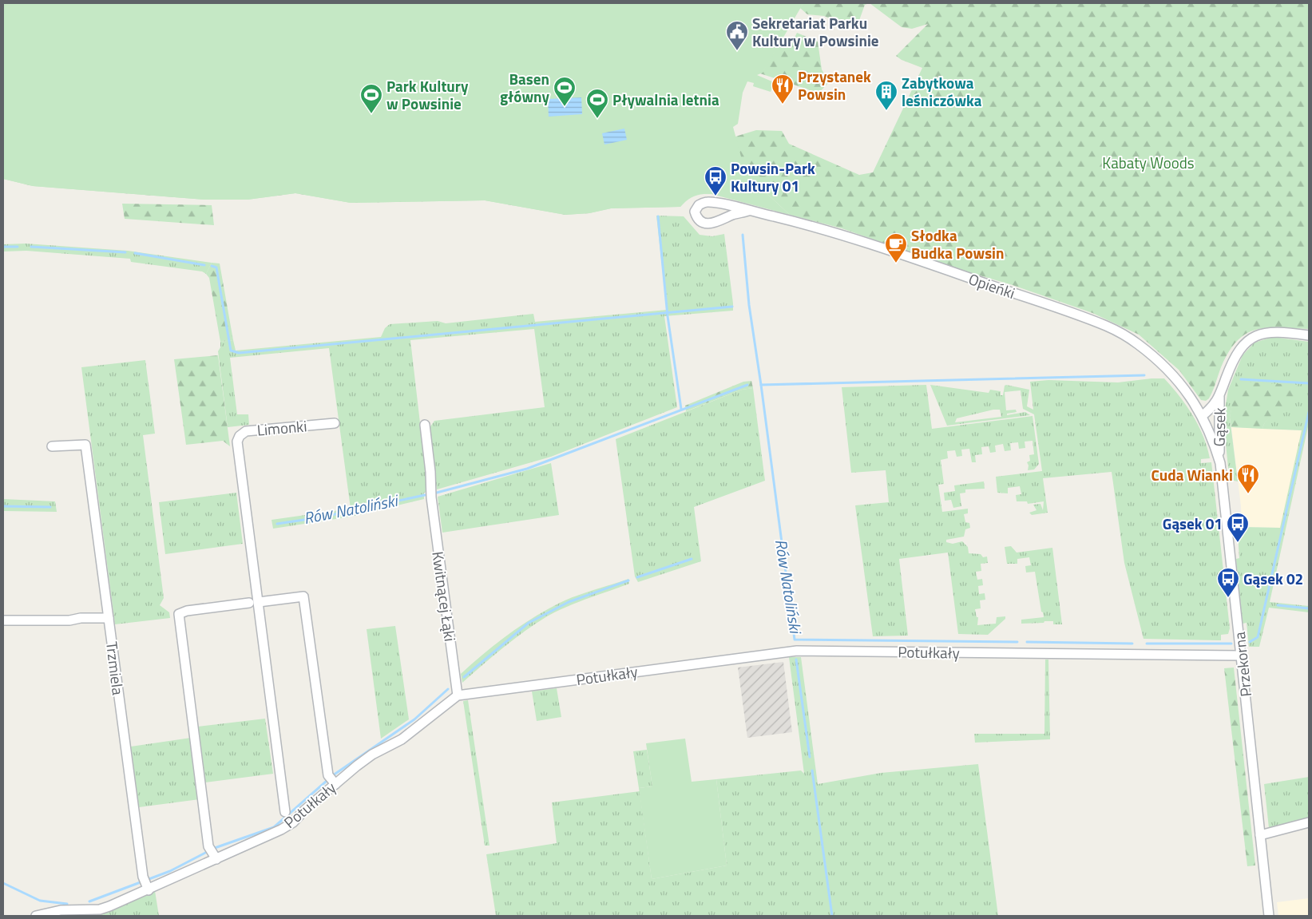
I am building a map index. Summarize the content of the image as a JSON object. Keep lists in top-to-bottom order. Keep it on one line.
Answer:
{"streets":{"street":["Opieńki","Gąsek","Limonki","Kwitnącej Łąki","Potułkały","Przekorna","Trzmiela"]},"crossings":[["Opieńki","Gąsek"],["Opieńki","Przekorna"],["Gąsek","Przekorna"],["Kwitnącej Łąki","Potułkały"],["Potułkały","Przekorna"],["Potułkały","Trzmiela"]],"water":["Rów Natoliński"],"parks":["Kabaty Woods"],"places":{"public building":["Sekretariat Parku Kultury w Powsinie"],"restaurant":["Przystanek Powsin","Cuda Wianki"],"sports":["Basen główny","Park Kultury w Powsinie","Pływalnia letnia"],"building":["Zabytkowa leśniczówka"],"bus stop":["Powsin-Park Kultury 01","Gąsek 01","Gąsek 02"],"cafe":["Słodka Budka Powsin"]}}
